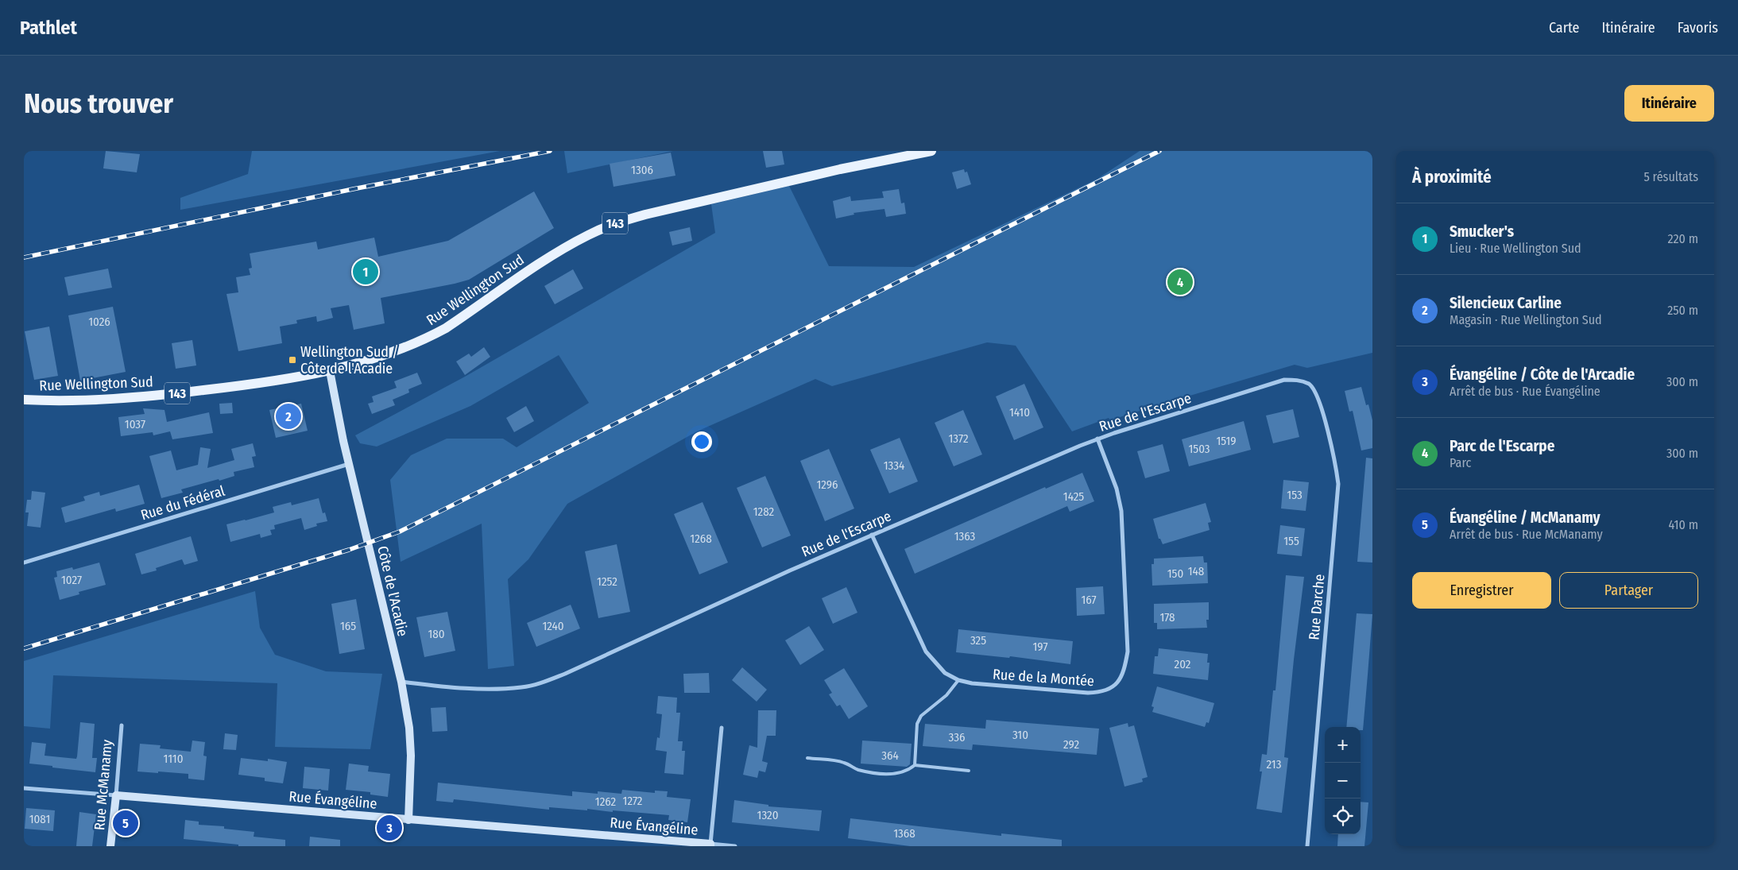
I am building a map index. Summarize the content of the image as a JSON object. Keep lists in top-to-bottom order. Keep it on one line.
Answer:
{"streets":{"main road":["143","Rue Wellington Sud"],"street":["Rue de l'Escarpe","Rue du Fédéral","Côte de l'Acadie","Rue Darche","Rue de la Montée","Rue McManamy","Rue Évangéline"]},"crossings":[["Rue Wellington Sud","Côte de l'Acadie"],["Rue de l'Escarpe","Côte de l'Acadie"],["Rue de l'Escarpe","Rue Darche"],["Rue de l'Escarpe","Rue de la Montée"],["Rue du Fédéral","Côte de l'Acadie"],["Côte de l'Acadie","Rue Évangéline"],["Rue McManamy","Rue Évangéline"]],"places":{"transit":["Wellington Sud / Côte de l'Acadie"]},"house_numbers":["1306","1026","1410","1037","1372","1519","1503","1334","1296","153","1425","1282","1363","1268","155","148","150","1027","1252","167","178","165","1240","180","325","197","202","310","336","292","364","1110","213","1272","1262","1320","1081","1368"],"page":{"header":"Pathlet","nav":["Carte","Itinéraire","Favoris"],"buttons":["Itinéraire",["Enregistrer","Partager"]],"title":"Nous trouver","heading":["À proximité","5 résultats"],"list":[{"mark":"1","name":"Smucker's","note":"Lieu · Rue Wellington Sud","value":"220 m"},{"mark":"2","name":"Silencieux Carline","note":"Magasin · Rue Wellington Sud","value":"250 m"},{"mark":"3","name":"Évangéline / Côte de l'Arcadie","note":"Arrêt de bus · Rue Évangéline","value":"300 m"},{"mark":"4","name":"Parc de l'Escarpe","note":"Parc","value":"300 m"},{"mark":"5","name":"Évangéline / McManamy","note":"Arrêt de bus · Rue McManamy","value":"410 m"}],"pins":["1","4","2","5","3"],"map_buttons":["+","−"]}}
